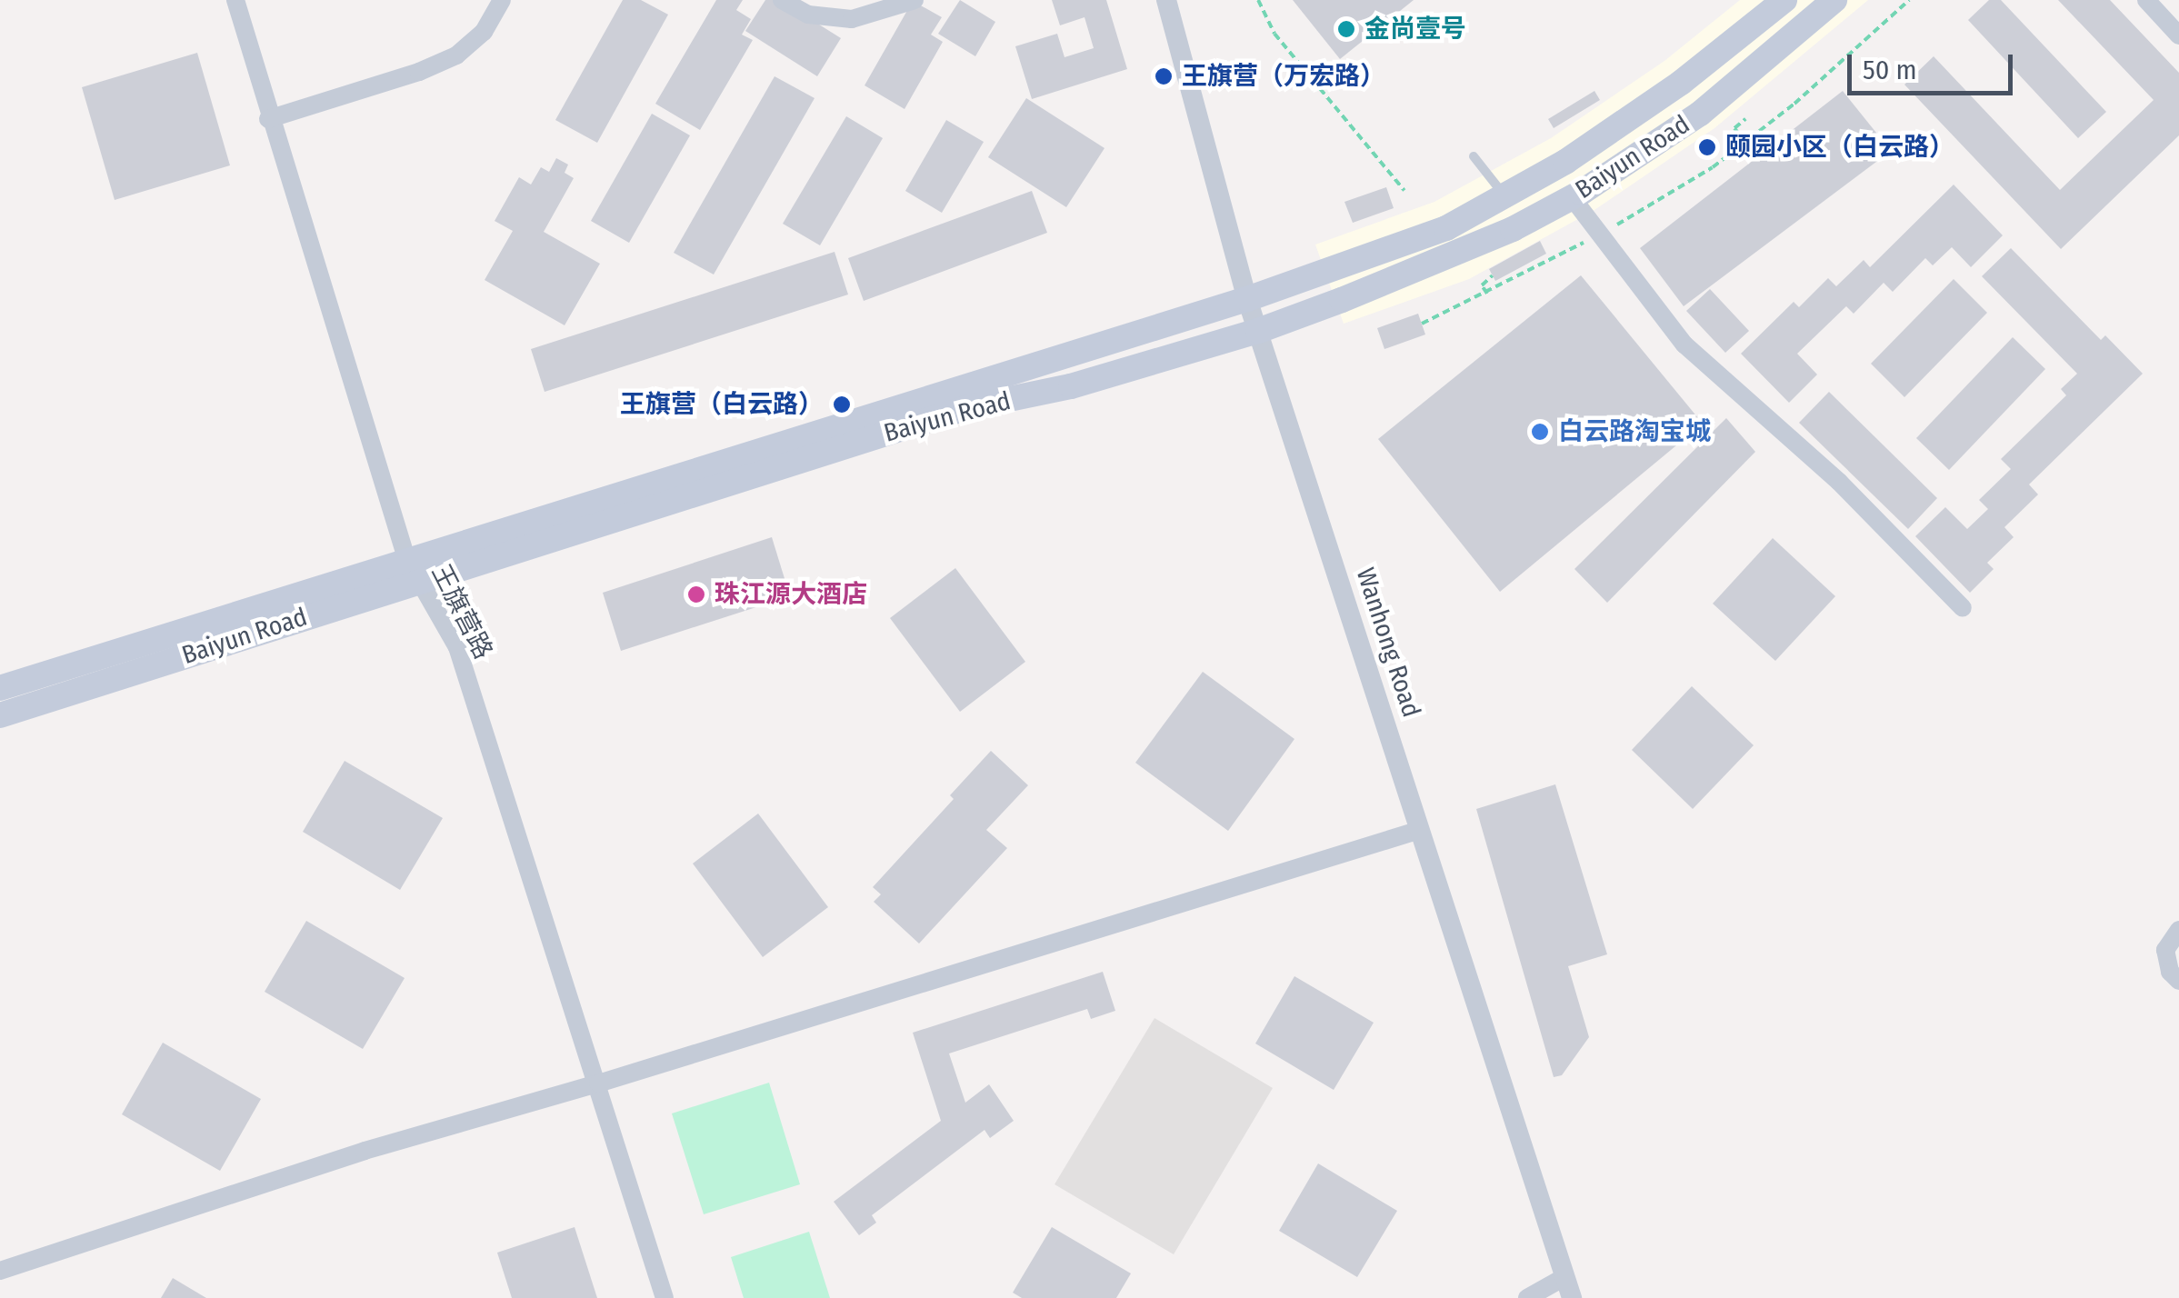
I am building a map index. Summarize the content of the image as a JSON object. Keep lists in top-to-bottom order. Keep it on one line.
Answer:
{"streets":{"main road":["Baiyun Road"],"street":["王旗营路","Wanhong Road"]},"crossings":[["Baiyun Road","王旗营路"],["Baiyun Road","Wanhong Road"]],"places":["金尚壹号","王旗营（万宏路）","颐园小区（白云路）","王旗营（白云路）","白云路淘宝城","珠江源大酒店"],"scale_bar":"50 m"}
